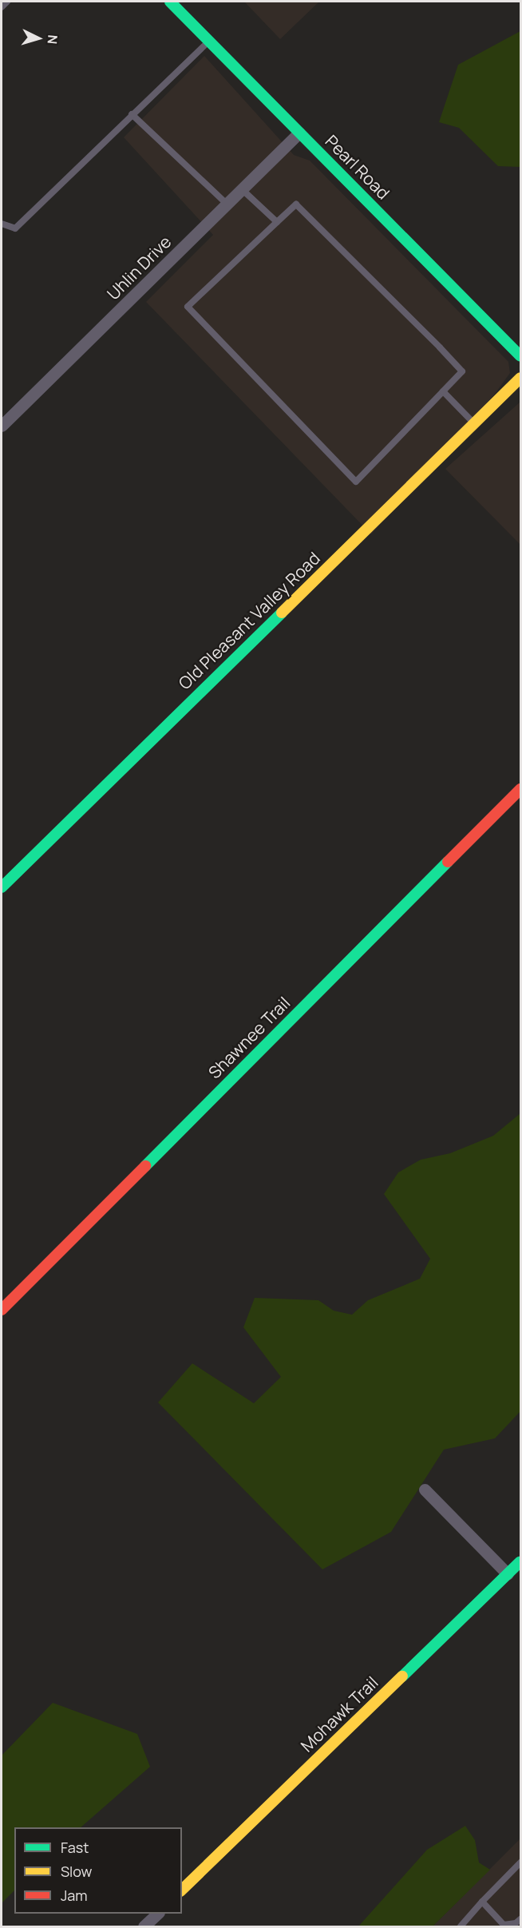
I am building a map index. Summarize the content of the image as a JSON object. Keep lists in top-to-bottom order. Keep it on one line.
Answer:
{"streets":{"street":["Pearl Road","Uhlin Drive","Old Pleasant Valley Road","Shawnee Trail","Mohawk Trail"]},"crossings":[["Pearl Road","Uhlin Drive"]],"legend":["Fast","Slow","Jam"],"north":"right"}
